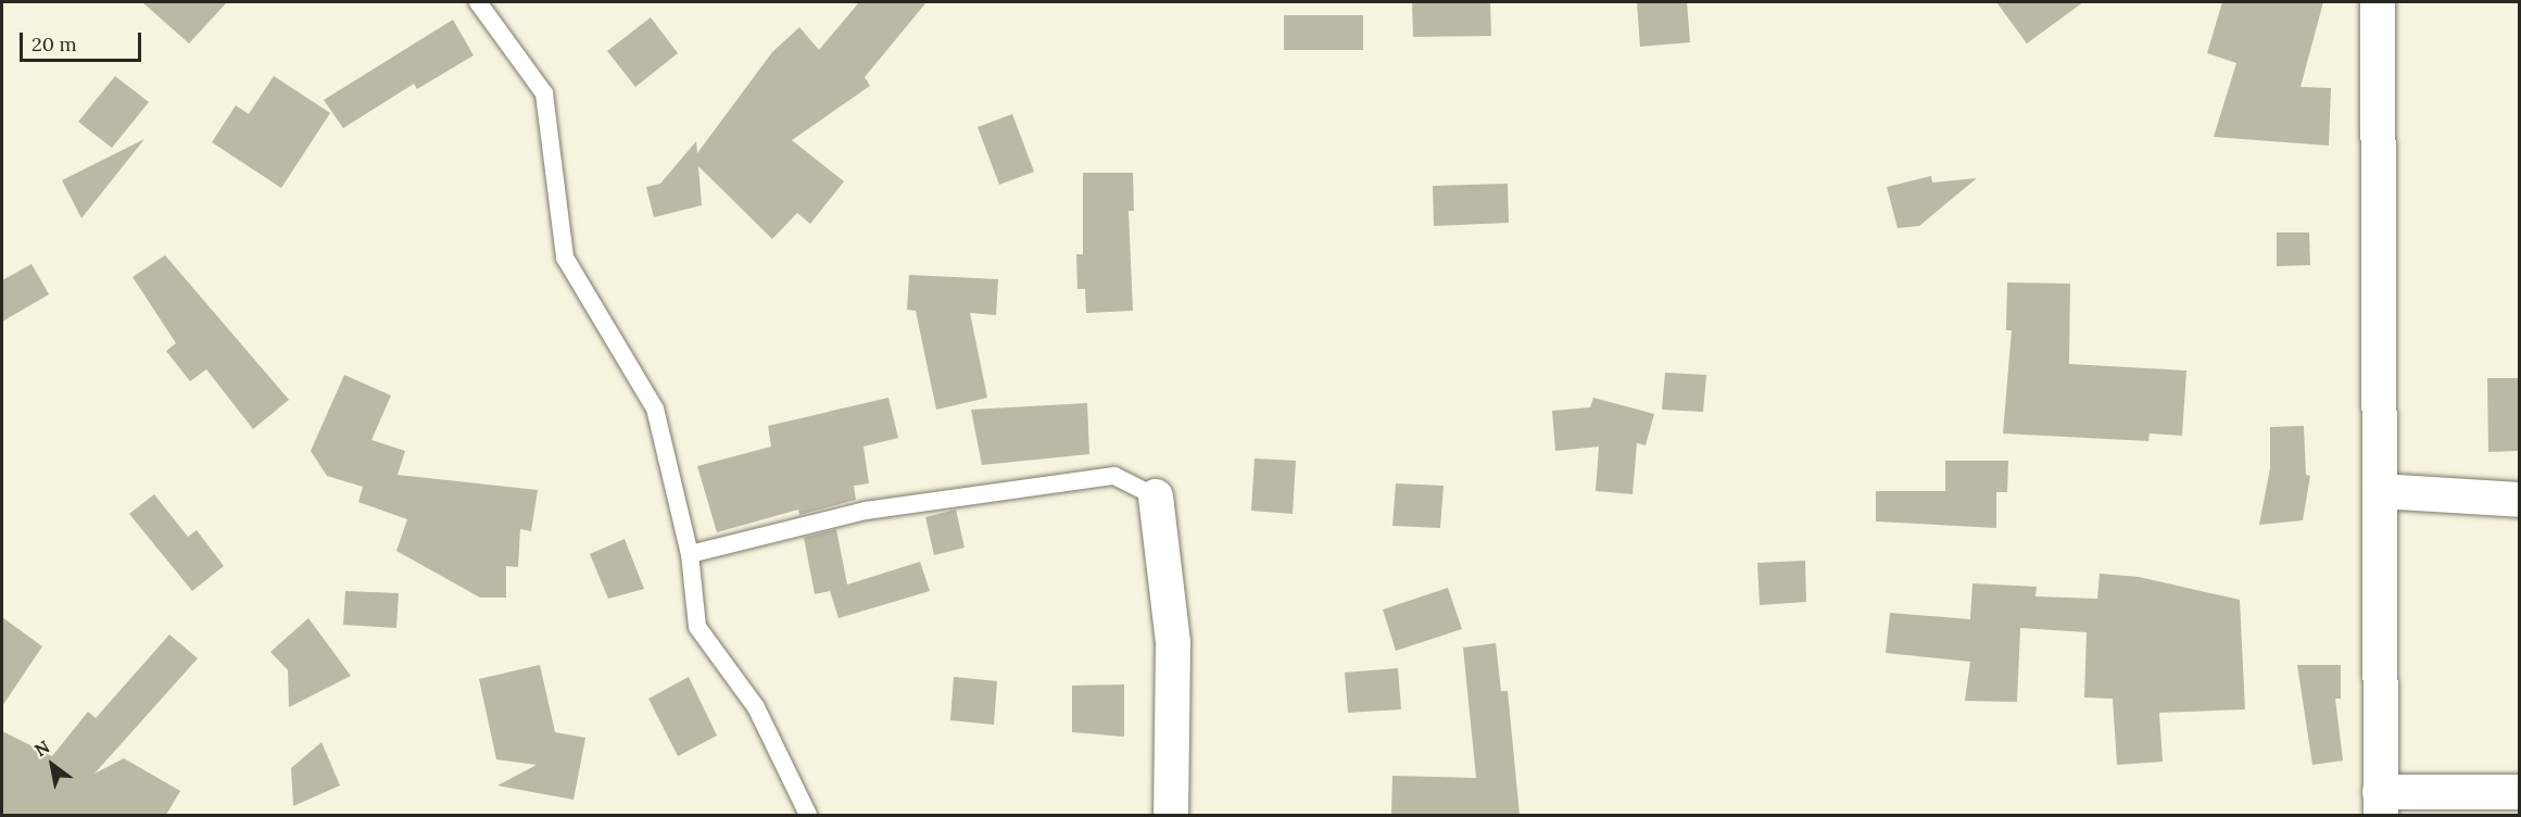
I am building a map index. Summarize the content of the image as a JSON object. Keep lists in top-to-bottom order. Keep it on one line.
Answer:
{"scale_bar":"20 m","north":"top left"}
